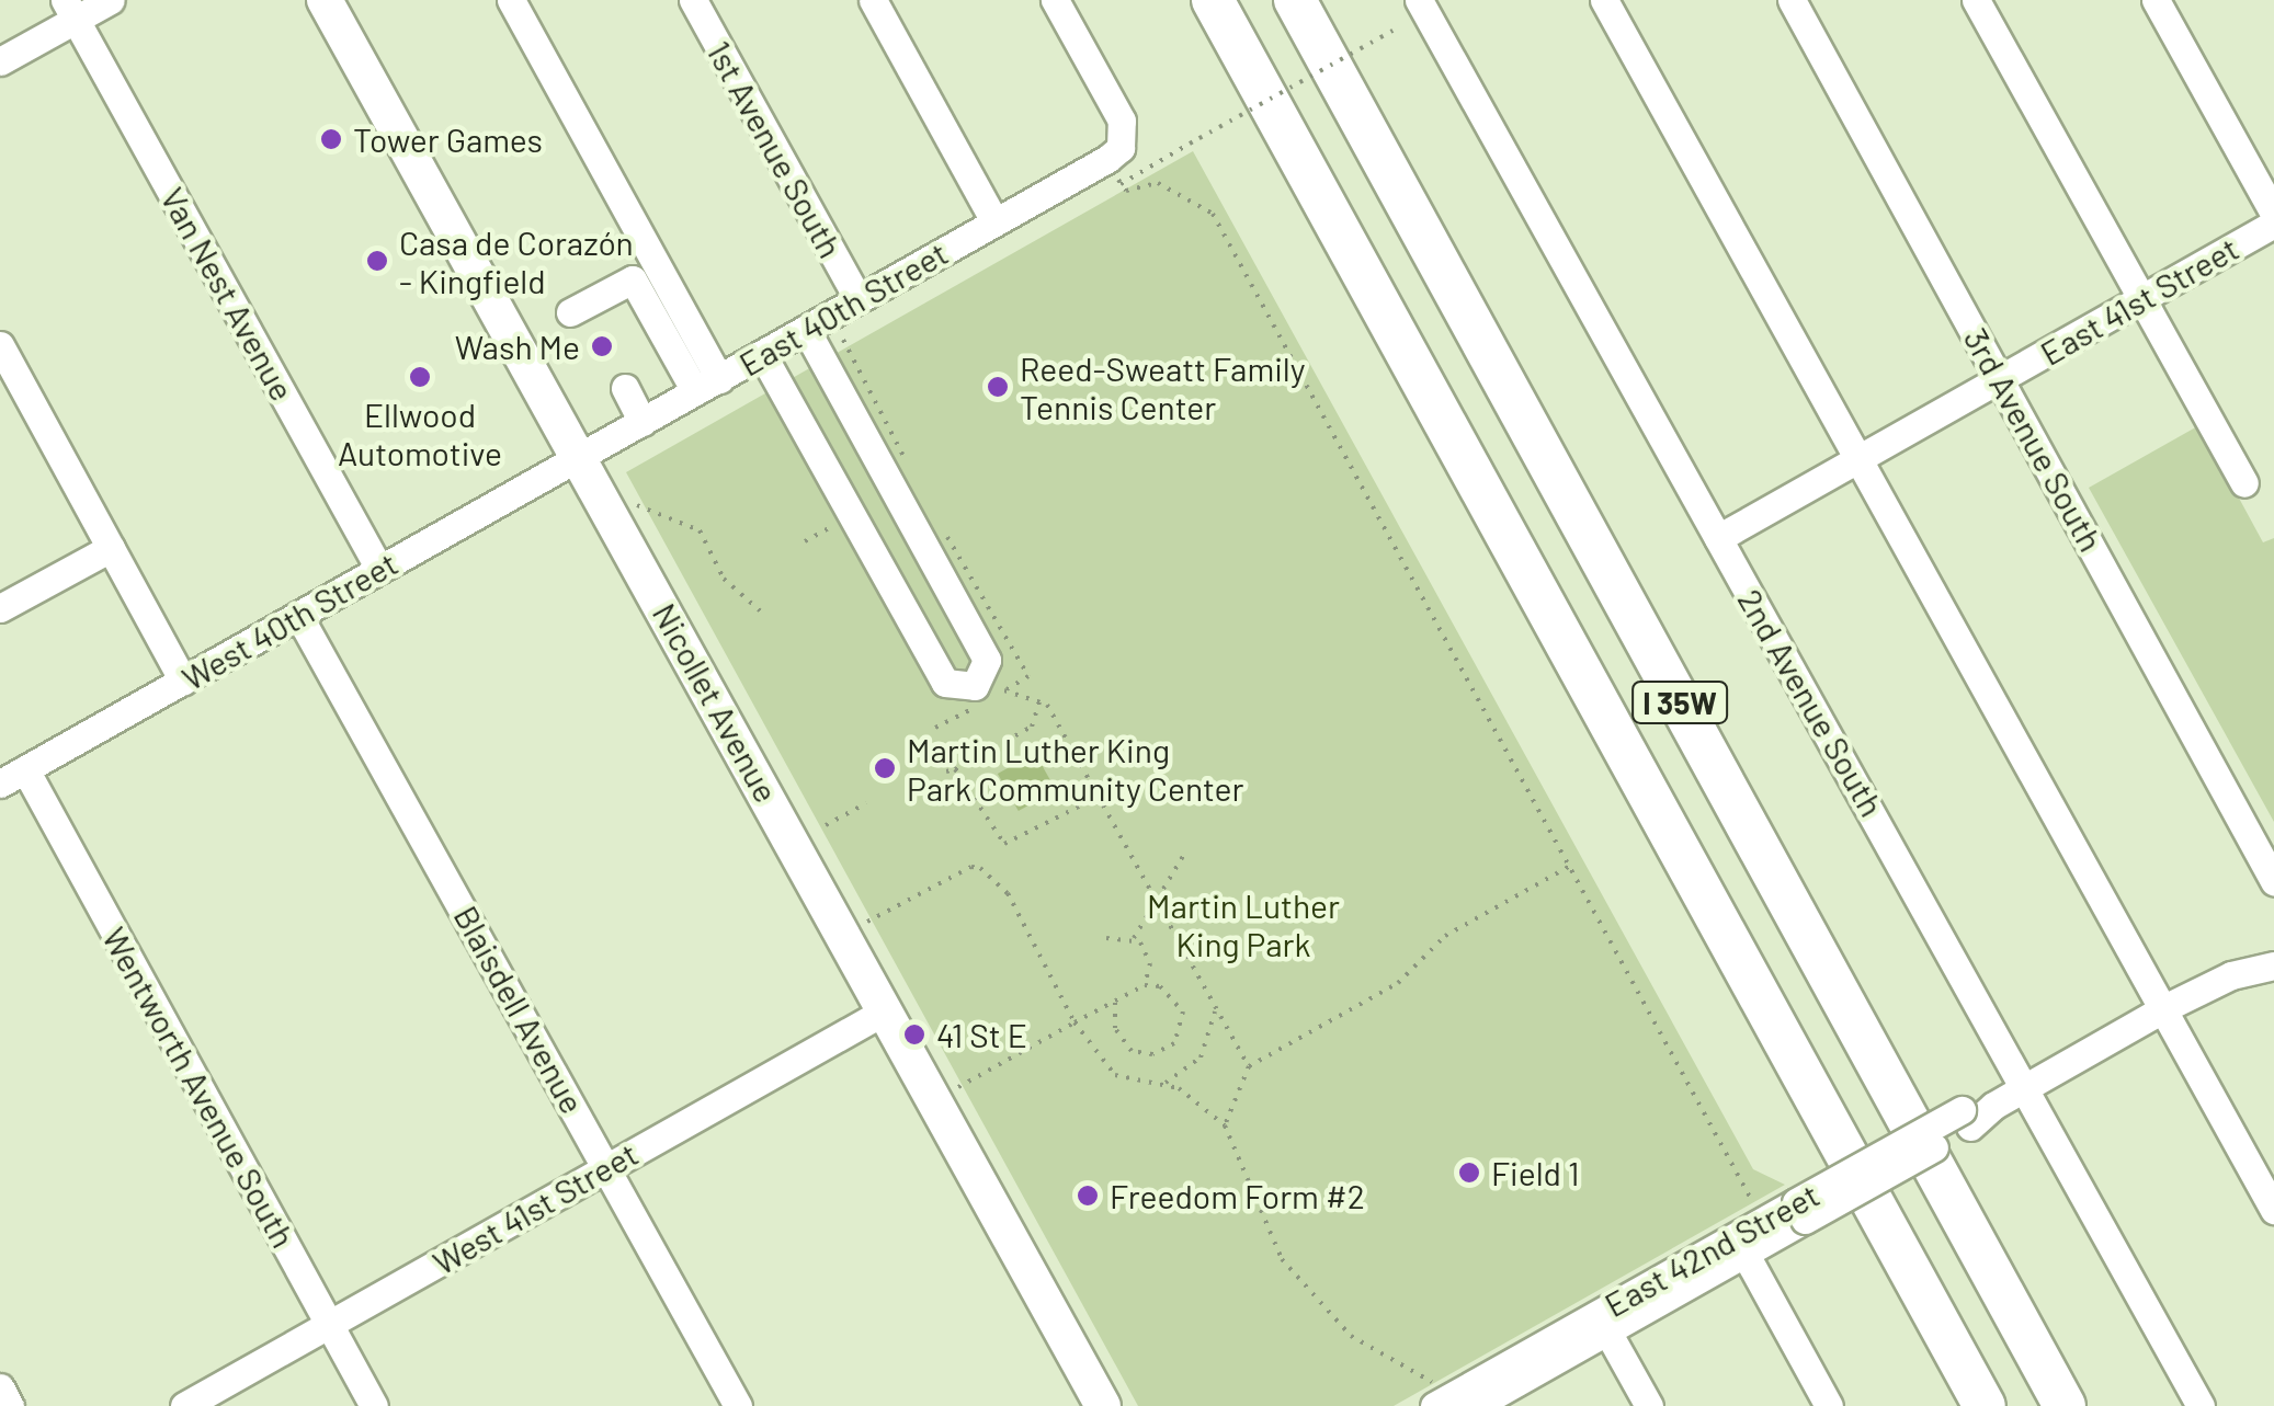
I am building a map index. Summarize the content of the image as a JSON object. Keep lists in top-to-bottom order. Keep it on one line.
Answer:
{"streets":{"highway":["I 35W"],"main road":["Nicollet Avenue"],"street":["1st Avenue South","Van Nest Avenue","East 41st Street","East 40th Street","3rd Avenue South","West 40th Street","2nd Avenue South","Blaisdell Avenue","Wentworth Avenue South","West 41st Street","East 42nd Street"]},"crossings":[["1st Avenue South","East 40th Street"],["Van Nest Avenue","West 40th Street"],["East 41st Street","3rd Avenue South"],["East 41st Street","2nd Avenue South"],["East 40th Street","West 40th Street"],["East 40th Street","Nicollet Avenue"],["West 40th Street","Nicollet Avenue"],["West 40th Street","Blaisdell Avenue"],["West 40th Street","Wentworth Avenue South"],["Nicollet Avenue","West 41st Street"],["2nd Avenue South","East 42nd Street"],["Blaisdell Avenue","West 41st Street"],["Wentworth Avenue South","West 41st Street"]],"parks":["Martin Luther King Park"],"places":["Tower Games","Casa de Corazón - Kingfield","Wash Me","Ellwood Automotive","Reed-Sweatt Family Tennis Center","Martin Luther King Park Community Center","41 St E","Field 1","Freedom Form #2"]}
